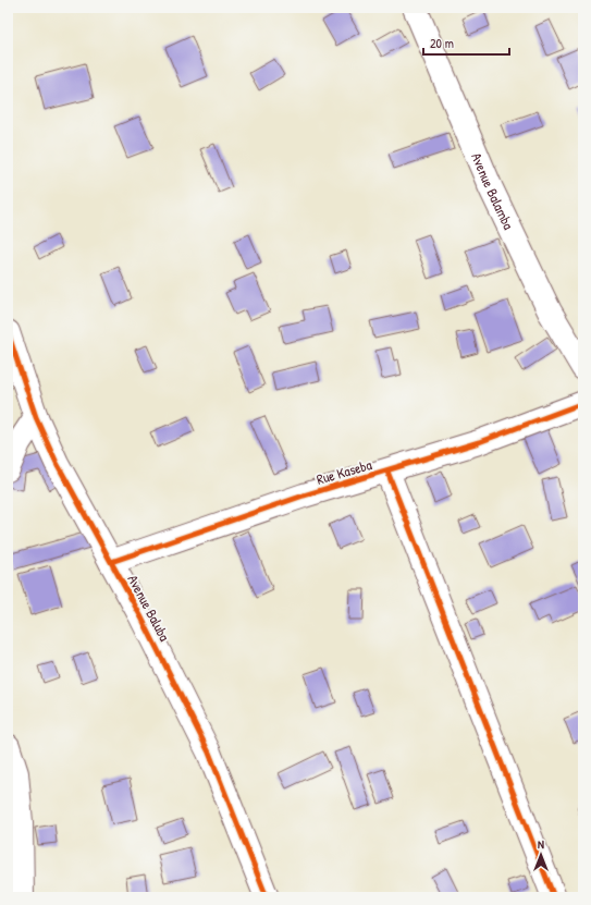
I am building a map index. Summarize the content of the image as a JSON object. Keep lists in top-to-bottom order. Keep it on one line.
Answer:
{"streets":{"street":["Avenue Balamba","Rue Kaseba","Avenue Baluba"]},"crossings":[["Rue Kaseba","Avenue Baluba"]],"scale_bar":"20 m","north":"top"}
